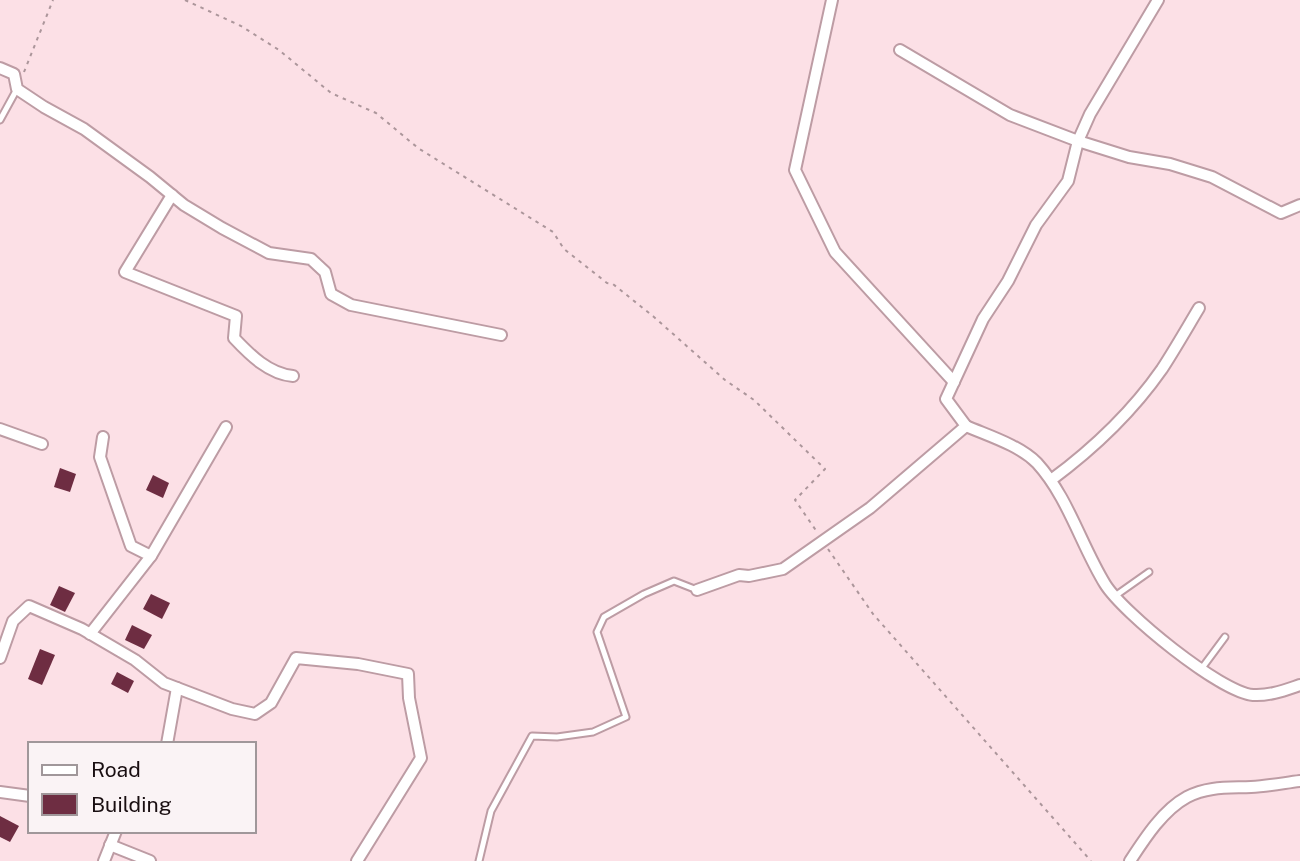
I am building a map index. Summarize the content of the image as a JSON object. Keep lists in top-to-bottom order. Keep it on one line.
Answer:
{"legend":["Road","Building"]}
